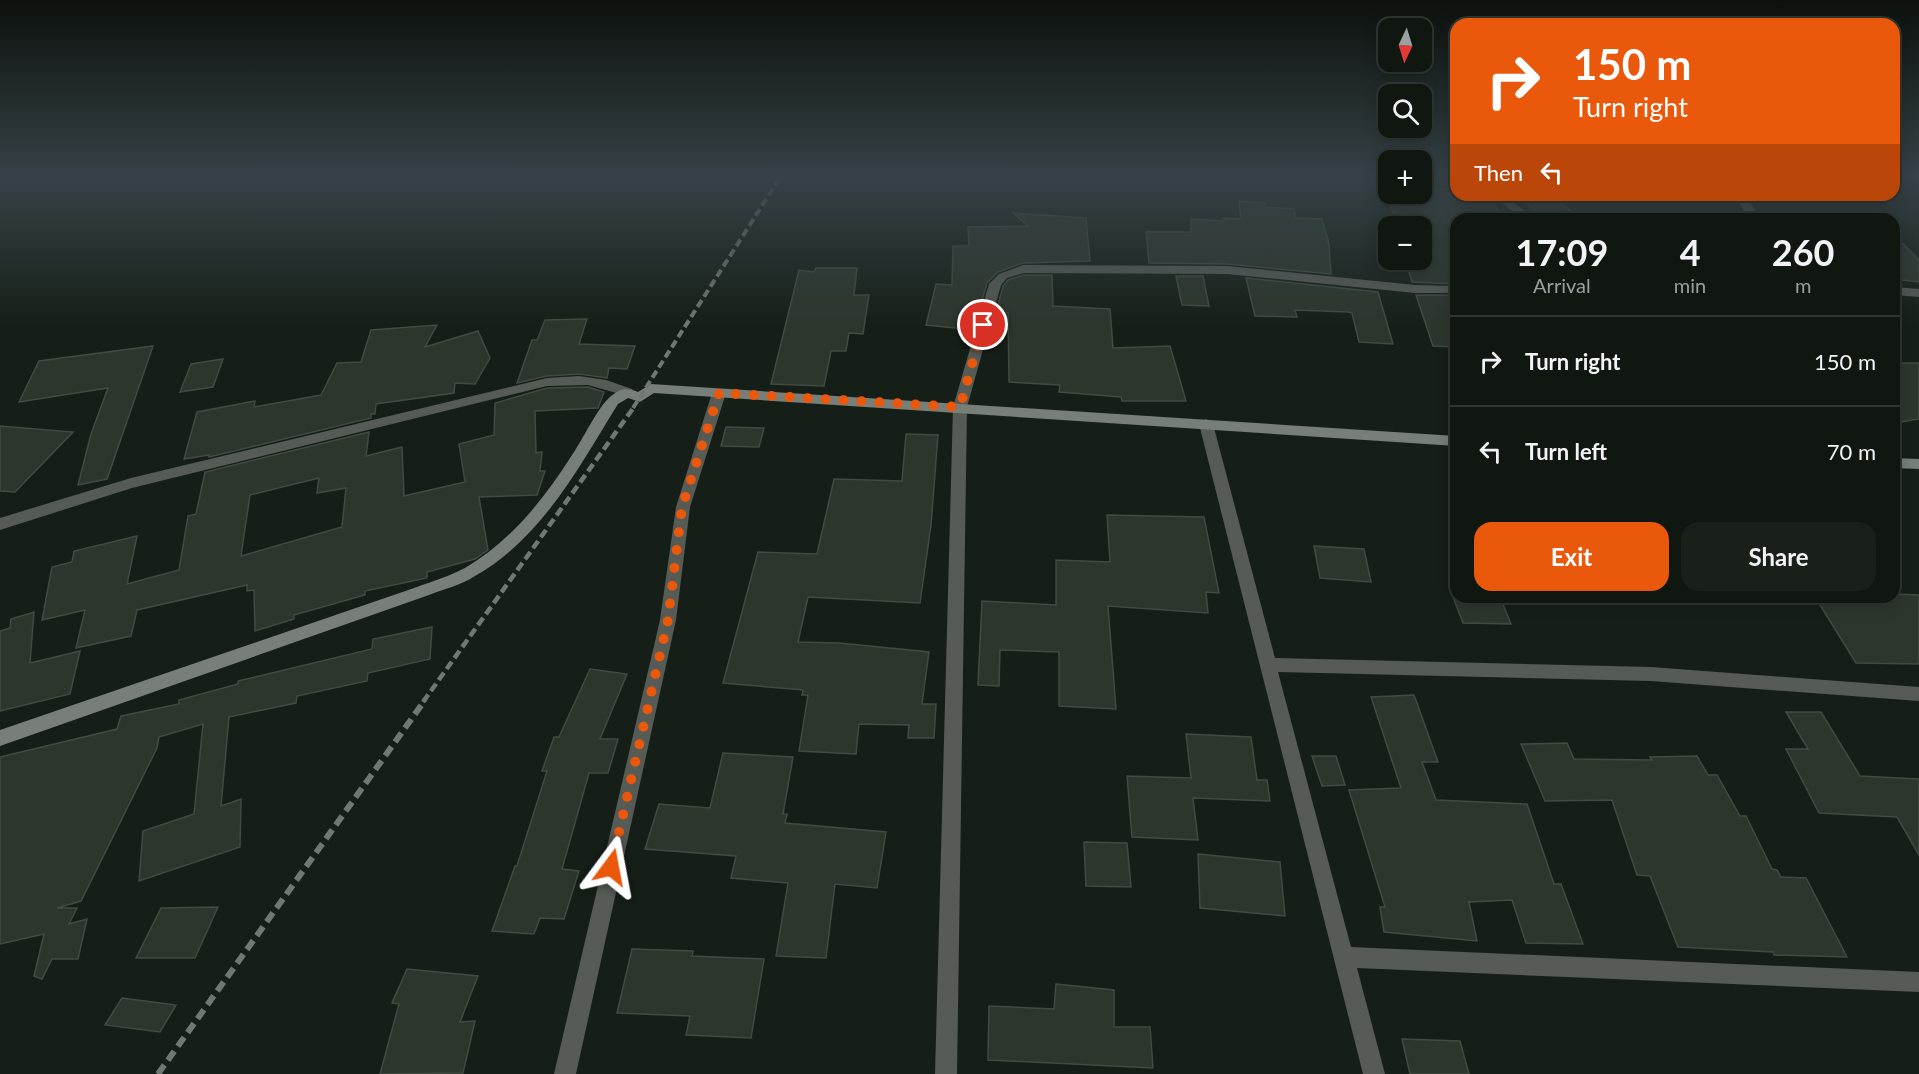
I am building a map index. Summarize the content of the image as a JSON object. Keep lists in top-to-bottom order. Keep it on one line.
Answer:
{"north":"bottom","page":{"map_buttons":["+","−"],"turn":["150 m","Turn right"],"then":"Then","eta":["17:09","Arrival","4","min","260","m"],"list":[{"name":"Turn right","value":"150 m"},{"name":"Turn left","value":"70 m"}],"buttons":["Exit","Share"]}}
